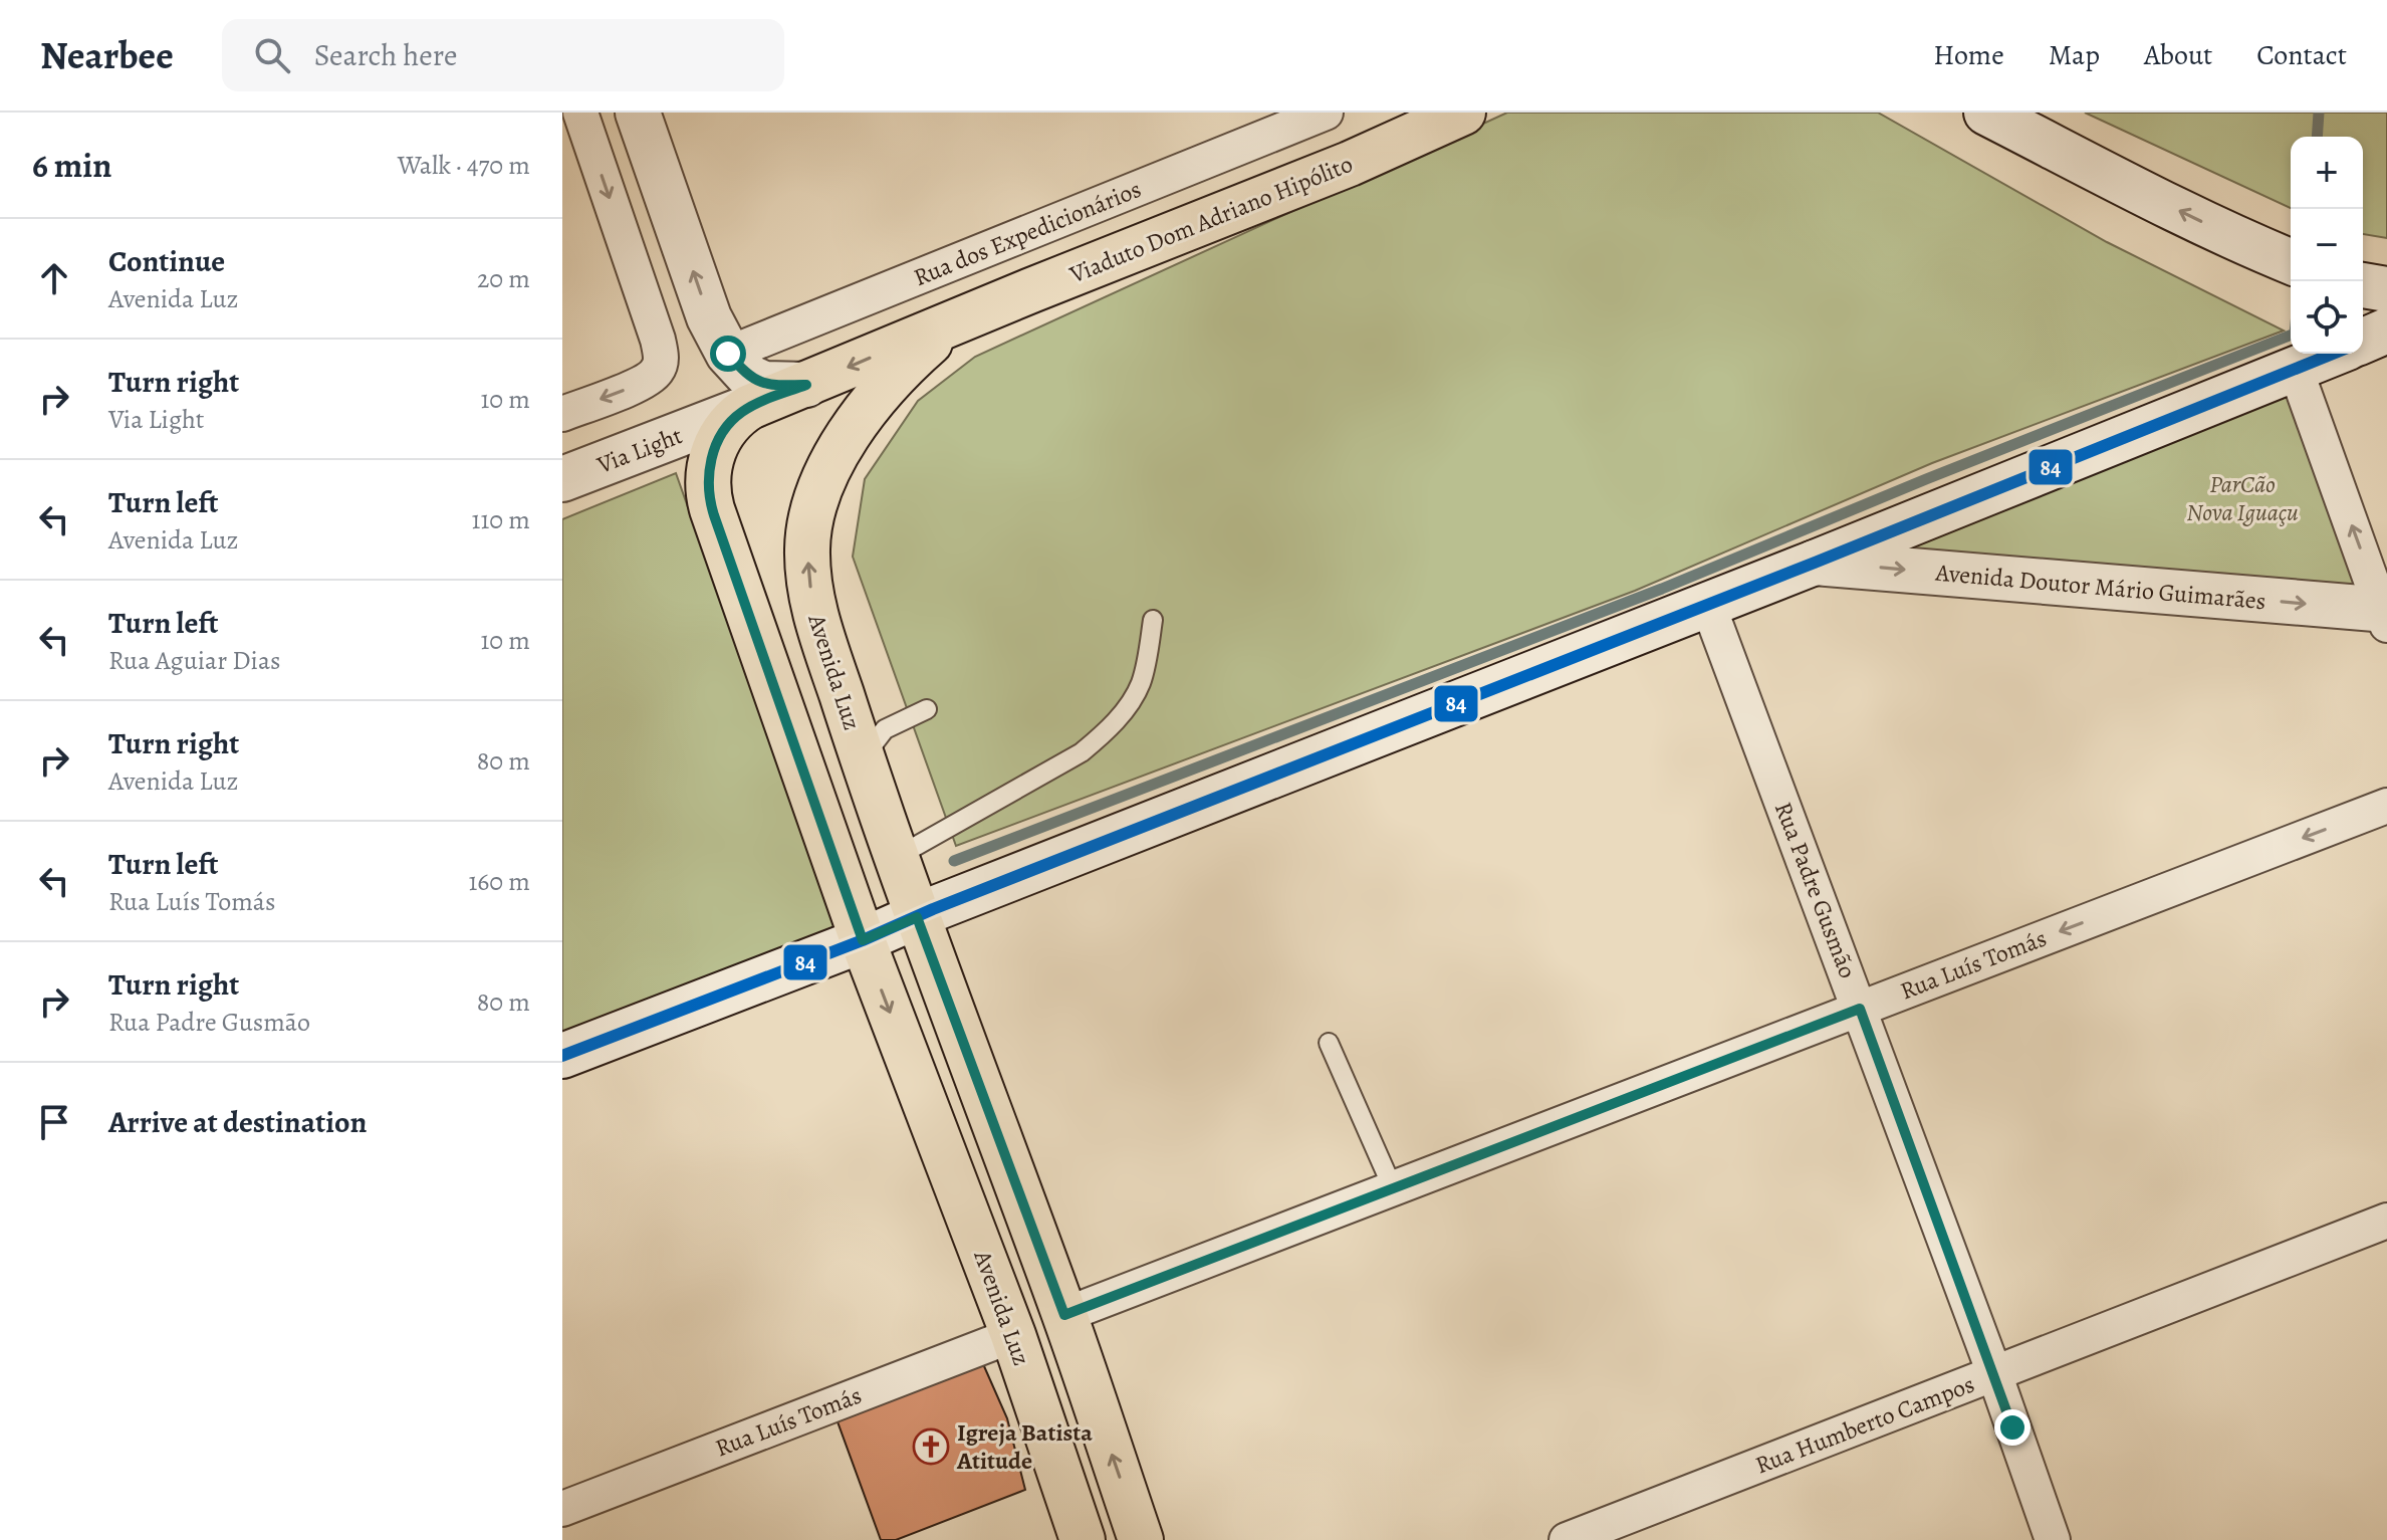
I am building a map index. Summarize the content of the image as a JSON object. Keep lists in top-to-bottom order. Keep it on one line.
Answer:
{"streets":{"main road":["Viaduto Dom Adriano Hipólito","Via Light","Avenida Doutor Mário Guimarães","Avenida Luz"],"street":["Rua dos Expedicionários","Rua Padre Gusmão","Rua Luís Tomás","Rua Humberto Campos"]},"crossings":[["Viaduto Dom Adriano Hipólito","Avenida Luz"],["Via Light","Avenida Luz"],["Avenida Luz","Rua Luís Tomás"],["Rua Padre Gusmão","Rua Luís Tomás"],["Rua Padre Gusmão","Rua Humberto Campos"]],"parks":["ParCão Nova Iguaçu"],"places":{"church":["Igreja Batista Atitude"]},"lines":["transit line 84"],"page":{"header":"Nearbee","search":"Search here","nav":["Home","Map","About","Contact"],"heading":["6 min","Walk · 470 m"],"map_buttons":["+","−"],"list":[["Continue","Avenida Luz","20 m"],["Turn right","Via Light","10 m"],["Turn left","Avenida Luz","110 m"],["Turn left","Rua Aguiar Dias","10 m"],["Turn right","Avenida Luz","80 m"],["Turn left","Rua Luís Tomás","160 m"],["Turn right","Rua Padre Gusmão","80 m"],"Arrive at destination"]}}
